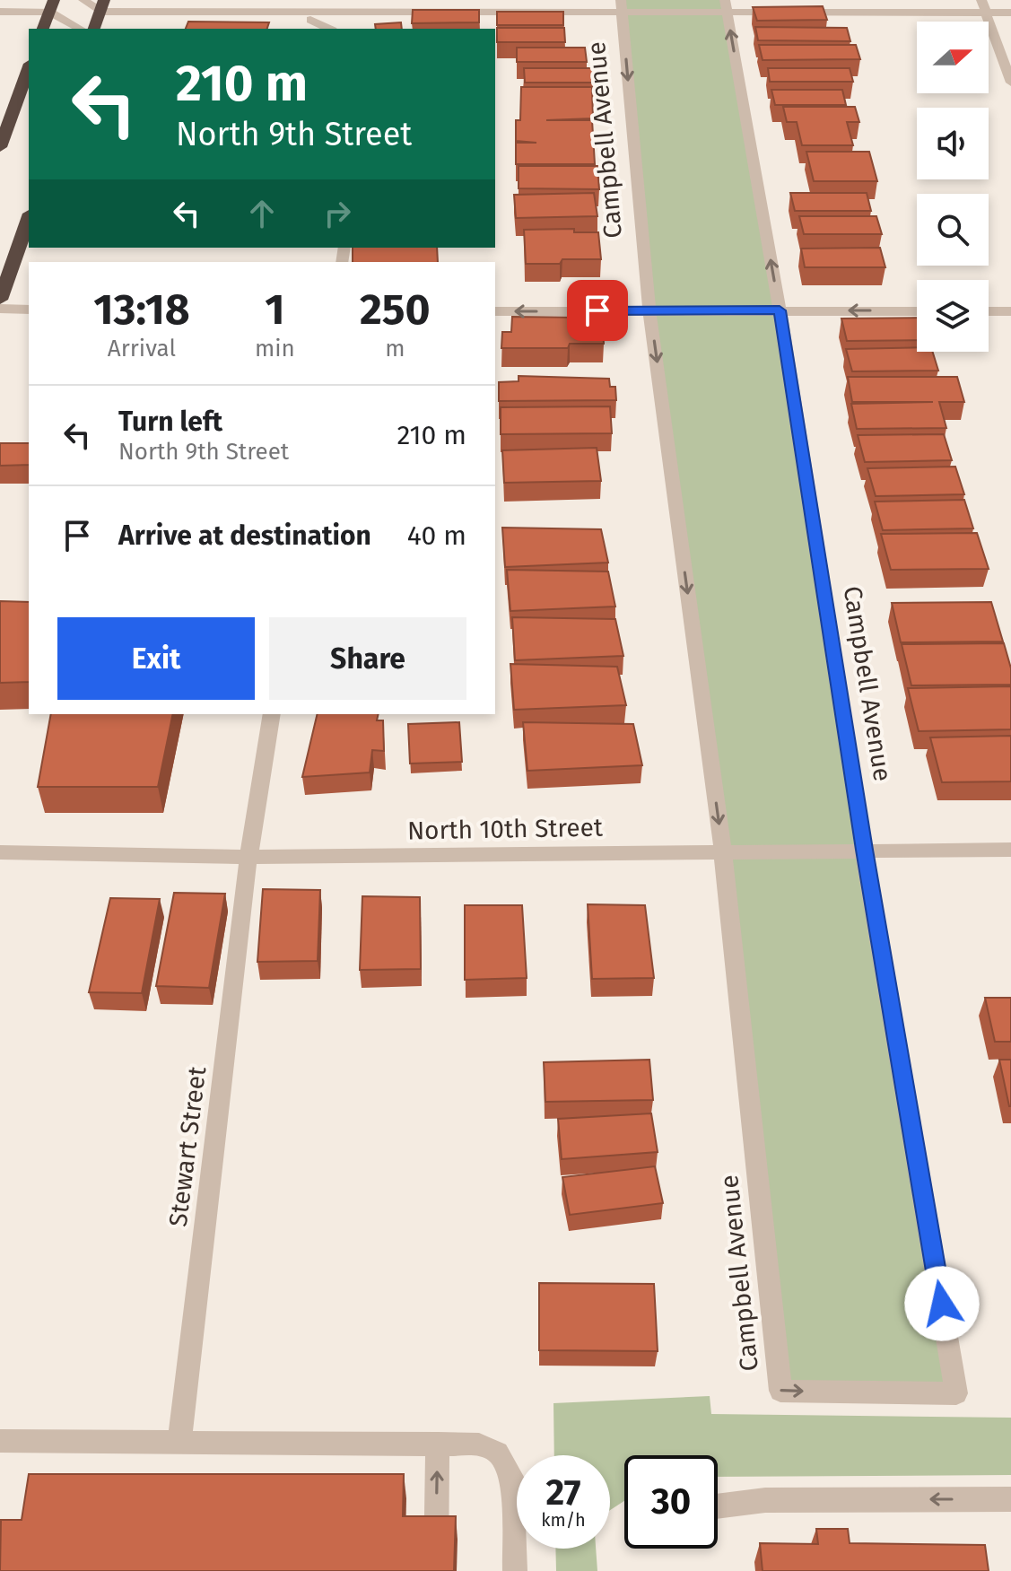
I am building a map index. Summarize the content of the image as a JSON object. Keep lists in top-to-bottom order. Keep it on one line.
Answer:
{"streets":{"street":["Campbell Avenue","North 10th Street","Stewart Street"]},"crossings":[["Campbell Avenue","North 10th Street"],["North 10th Street","Stewart Street"]],"north":"right","page":{"turn":["210 m","North 9th Street"],"eta":["13:18","Arrival","1","min","250","m"],"list":[{"name":"Turn left","note":"North 9th Street","value":"210 m"},{"name":"Arrive at destination","value":"40 m"}],"buttons":["Exit","Share"],"speed":"27 km/h","limit":"30"}}
